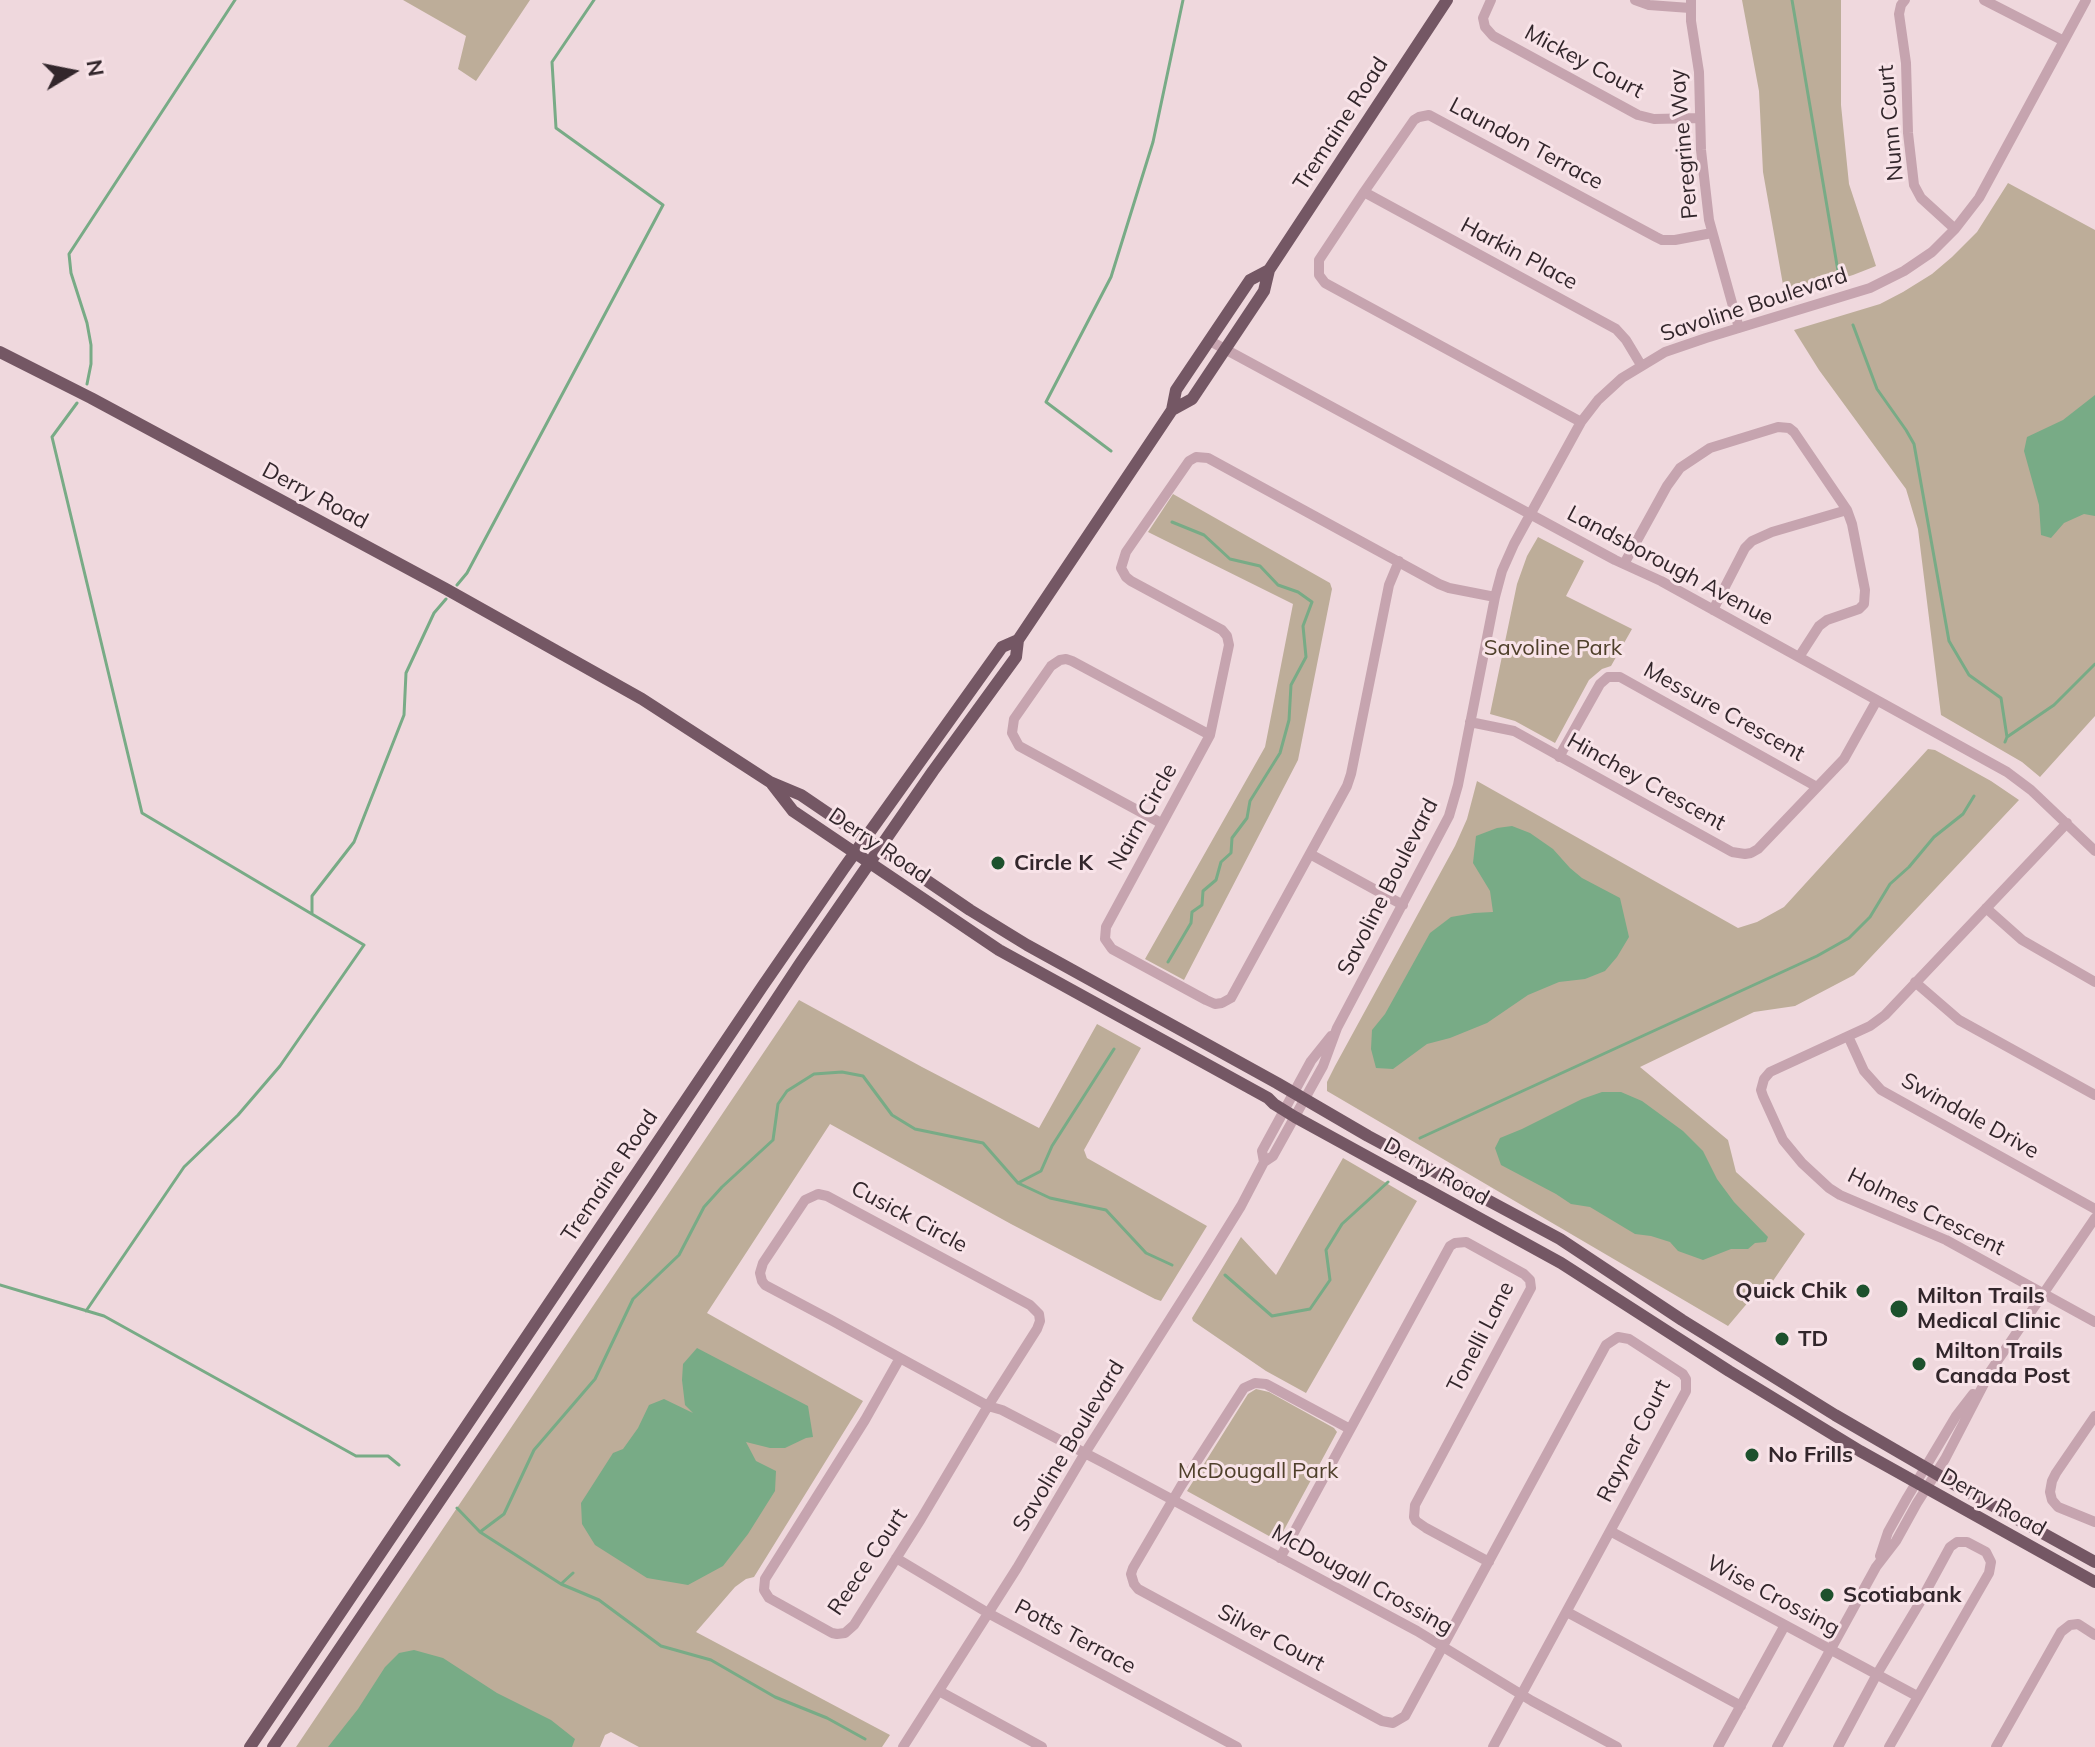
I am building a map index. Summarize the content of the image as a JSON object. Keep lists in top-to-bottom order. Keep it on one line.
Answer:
{"streets":{"main road":["Tremaine Road","Derry Road"],"street":["Mickey Court","Nunn Court","Laundon Terrace","Peregrine Way","Harkin Place","Savoline Boulevard","Landsborough Avenue","Messure Crescent","Hinchey Crescent","Nairn Circle","Swindale Drive","Holmes Crescent","Cusick Circle","Tonelli Lane","Rayner Court","Reece Court","McDougall Crossing","Wise Crossing","Potts Terrace","Silver Court"]},"crossings":[["Mickey Court","Peregrine Way"],["Nunn Court","Savoline Boulevard"],["Tremaine Road","Derry Road"],["Tremaine Road","Landsborough Avenue"],["Laundon Terrace","Peregrine Way"],["Laundon Terrace","Harkin Place"],["Laundon Terrace","Savoline Boulevard"],["Peregrine Way","Savoline Boulevard"],["Harkin Place","Savoline Boulevard"],["Savoline Boulevard","Derry Road"],["Savoline Boulevard","Landsborough Avenue"],["Savoline Boulevard","Hinchey Crescent"],["Savoline Boulevard","Nairn Circle"],["Savoline Boulevard","Cusick Circle"],["Savoline Boulevard","McDougall Crossing"],["Savoline Boulevard","Potts Terrace"],["Landsborough Avenue","Hinchey Crescent"],["Landsborough Avenue","Holmes Crescent"],["Messure Crescent","Hinchey Crescent"],["Swindale Drive","Holmes Crescent"],["Cusick Circle","Reece Court"],["Cusick Circle","McDougall Crossing"],["Tonelli Lane","Rayner Court"],["Tonelli Lane","McDougall Crossing"],["Tonelli Lane","Silver Court"],["Rayner Court","McDougall Crossing"],["Rayner Court","Wise Crossing"],["Rayner Court","Silver Court"],["Reece Court","Potts Terrace"],["McDougall Crossing","Silver Court"]],"parks":["Savoline Park","McDougall Park"],"places":["Circle K","Quick Chik","Milton Trails Medical Clinic","TD","Milton Trails Canada Post","No Frills","Scotiabank"],"north":"right"}
